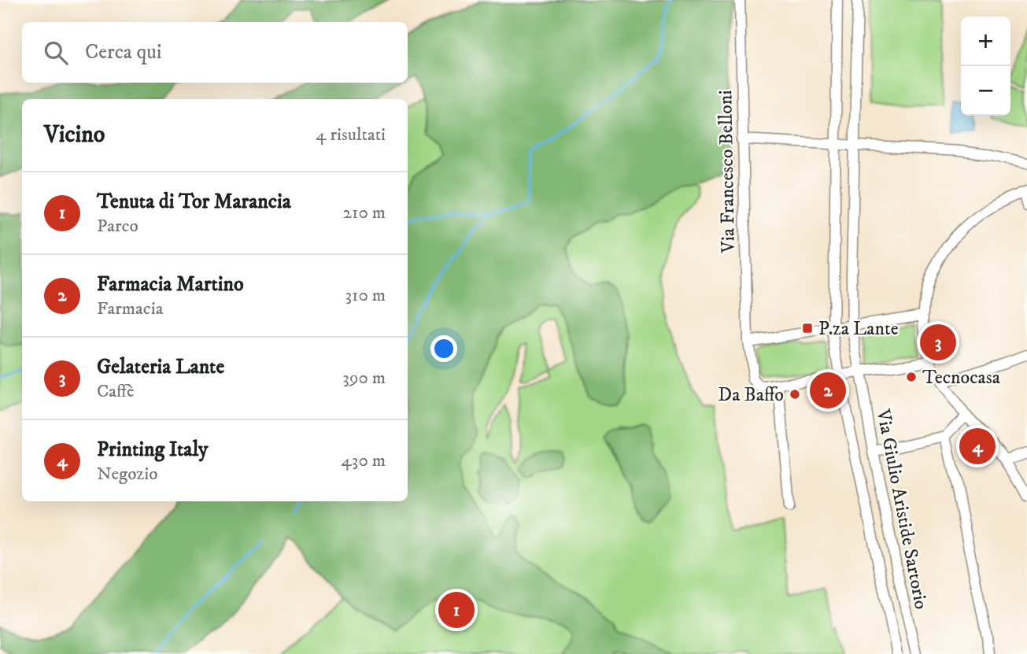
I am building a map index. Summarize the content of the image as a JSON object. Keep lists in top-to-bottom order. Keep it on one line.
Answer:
{"streets":{"street":["Via Francesco Belloni","Via Giulio Aristide Sartorio"]},"places":{"transit":["P.za Lante"],"other":["Tecnocasa","Da Baffo"]},"page":{"map_buttons":["+","−"],"search":"Cerca qui","heading":["Vicino","4 risultati"],"list":[{"mark":"1","name":"Tenuta di Tor Marancia","note":"Parco","value":"210 m"},{"mark":"2","name":"Farmacia Martino","note":"Farmacia","value":"310 m"},{"mark":"3","name":"Gelateria Lante","note":"Caffè","value":"390 m"},{"mark":"4","name":"Printing Italy","note":"Negozio","value":"430 m"}],"pins":["3","2","4","1"]}}
